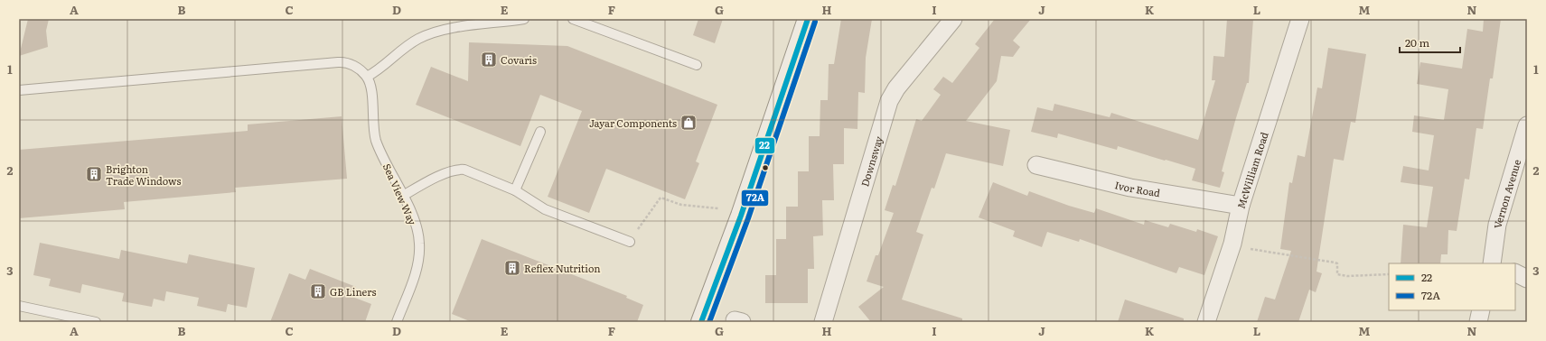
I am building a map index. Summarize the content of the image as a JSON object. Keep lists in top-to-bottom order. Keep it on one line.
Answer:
{"streets":{"street":["Downsway","McWilliam Road","Ivor Road","Vernon Avenue"],"lane":["Sea View Way"]},"crossings":[["McWilliam Road","Ivor Road"]],"places":{"building":["Covaris","Brighton Trade Windows","Reflex Nutrition","GB Liners"],"shop":["Jayar Components"]},"lines":["transit line 22","transit line 72A"],"legend":["22","72A"],"scale_bar":"20 m","grid":{"columns":["A","B","C","D","E","F","G","H","I","J","K","L","M","N"],"rows":["1","2","3"]}}
